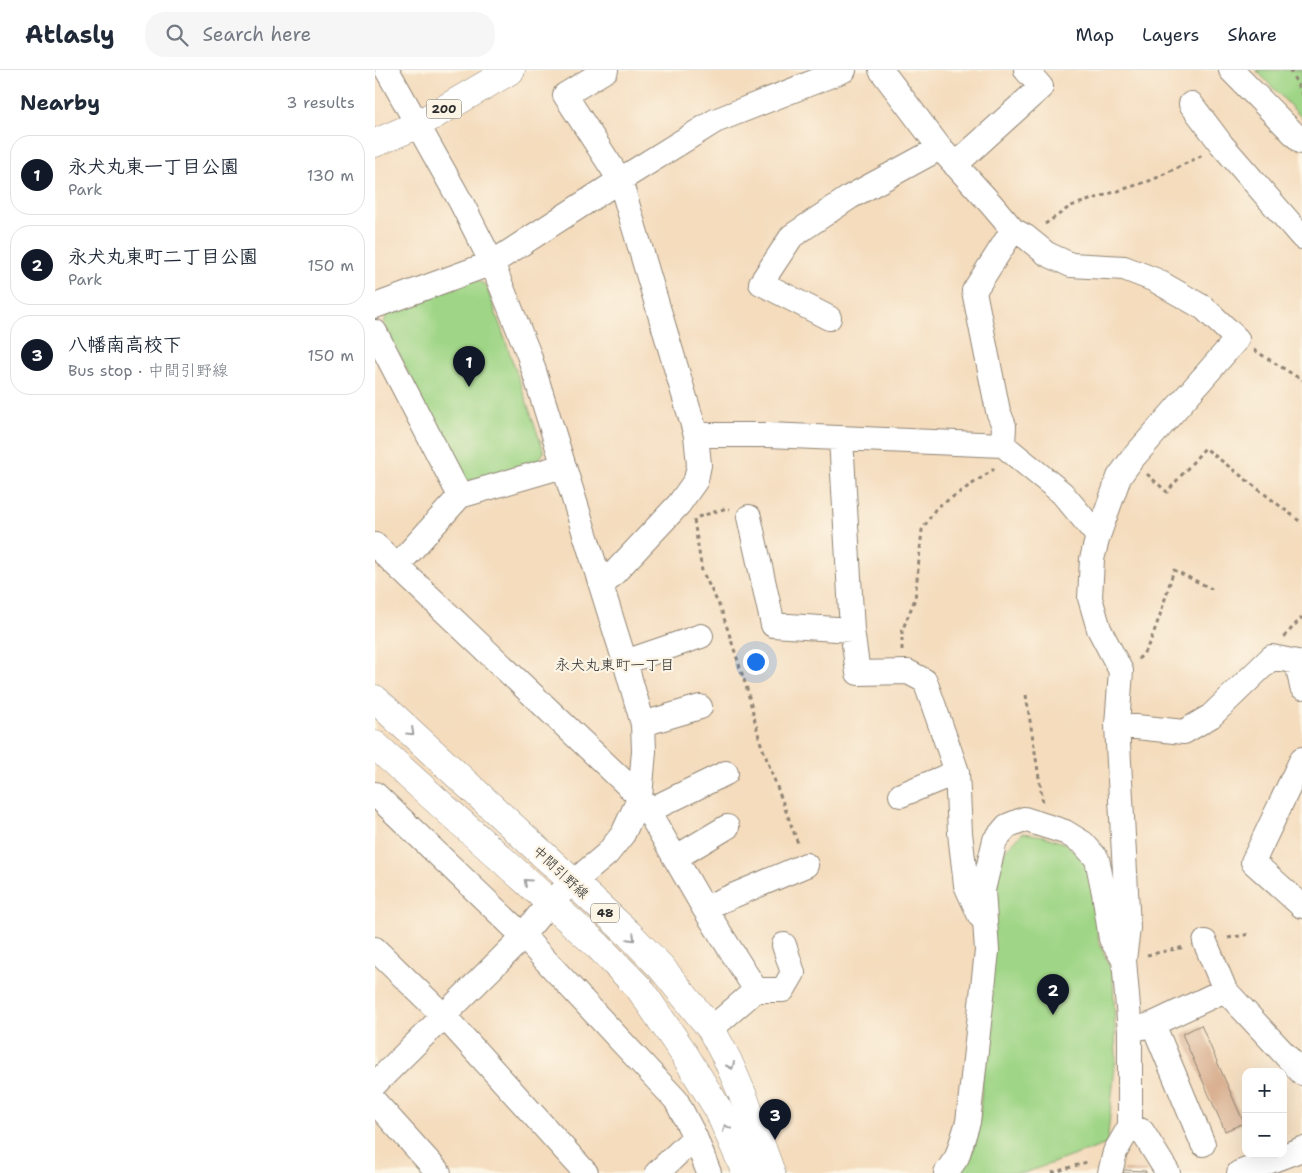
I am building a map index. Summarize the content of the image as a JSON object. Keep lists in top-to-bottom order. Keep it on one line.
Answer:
{"streets":{"main road":["200","中間引野線","48"]},"districts":["永犬丸東町一丁目"],"page":{"header":"Atlasly","search":"Search here","nav":["Map","Layers","Share"],"heading":["Nearby","3 results"],"list":[{"mark":"1","name":"永犬丸東一丁目公園","note":"Park","value":"130 m"},{"mark":"2","name":"永犬丸東町二丁目公園","note":"Park","value":"150 m"},{"mark":"3","name":"八幡南高校下","note":"Bus stop · 中間引野線","value":"150 m"}],"pins":["1","2","3"],"map_buttons":["+","−"]}}
